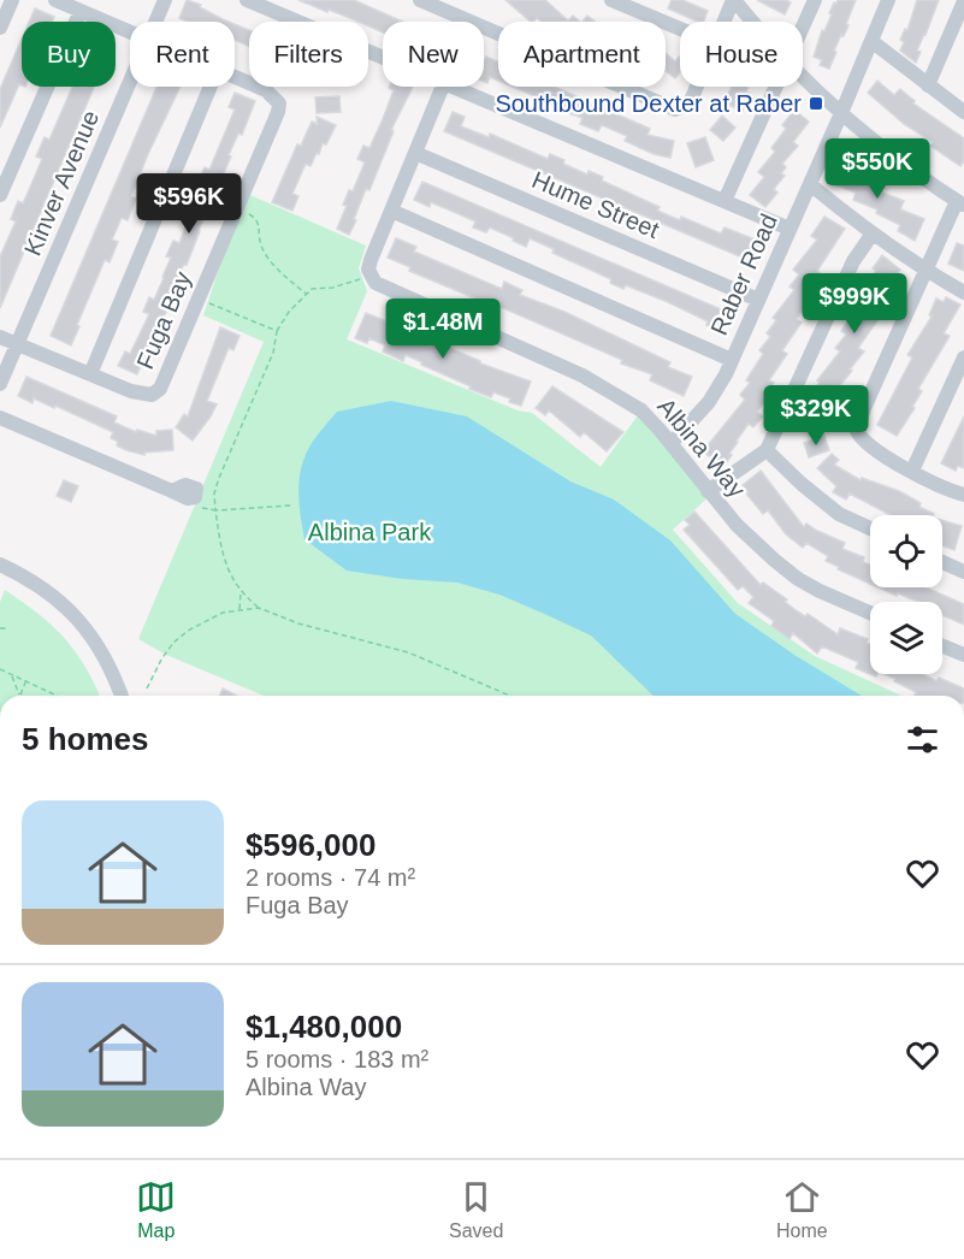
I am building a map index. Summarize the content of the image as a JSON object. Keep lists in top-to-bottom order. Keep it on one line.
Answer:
{"streets":{"street":["Kinver Avenue","Hume Street","Raber Road","Fuga Bay","Albina Way"]},"crossings":[["Kinver Avenue","Fuga Bay"],["Hume Street","Raber Road"],["Raber Road","Albina Way"]],"parks":["Albina Park"],"places":{"transit":["Southbound Dexter at Raber"]},"page":{"chip":["Buy","Rent","Filters","New","Apartment","House"],"price":["$550K","$596K","$999K","$1.48M","$329K"],"heading":"5 homes","list":[{"name":"$596,000","note":"2 rooms · 74 m² · Fuga Bay"},{"name":"$1,480,000","note":"5 rooms · 183 m² · Albina Way"}],"tabs":["Map","Saved","Home"]}}
